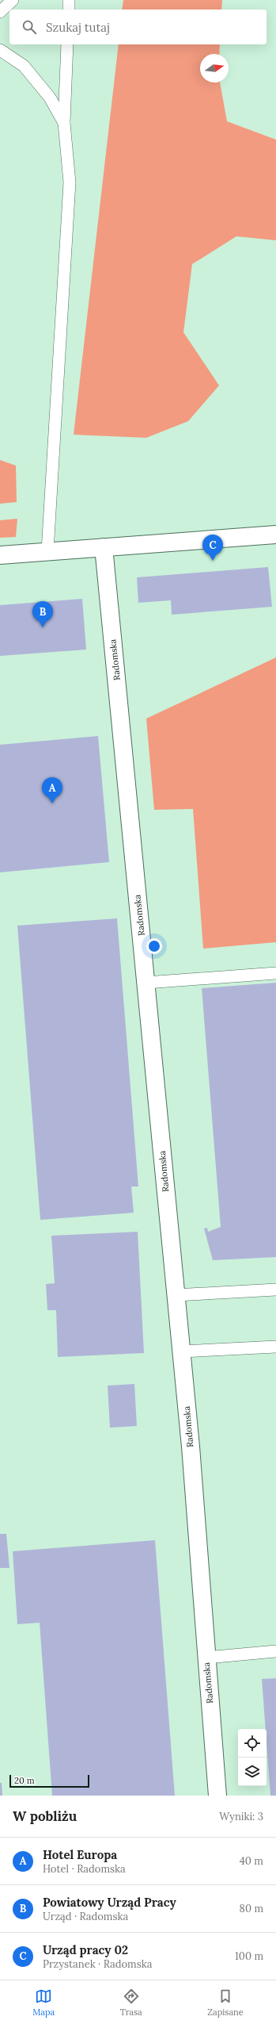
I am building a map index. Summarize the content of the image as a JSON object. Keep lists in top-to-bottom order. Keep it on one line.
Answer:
{"streets":{"street":["Radomska"]},"scale_bar":"20 m","north":"right","page":{"search":"Szukaj tutaj","pins":["C","B","A"],"scale":"20 m","heading":["W pobliżu","Wyniki: 3"],"list":[{"mark":"A","name":"Hotel Europa","note":"Hotel · Radomska","value":"40 m"},{"mark":"B","name":"Powiatowy Urząd Pracy","note":"Urząd · Radomska","value":"80 m"},{"mark":"C","name":"Urząd pracy 02","note":"Przystanek · Radomska","value":"100 m"}],"nav":["Mapa","Trasa","Zapisane"]}}
